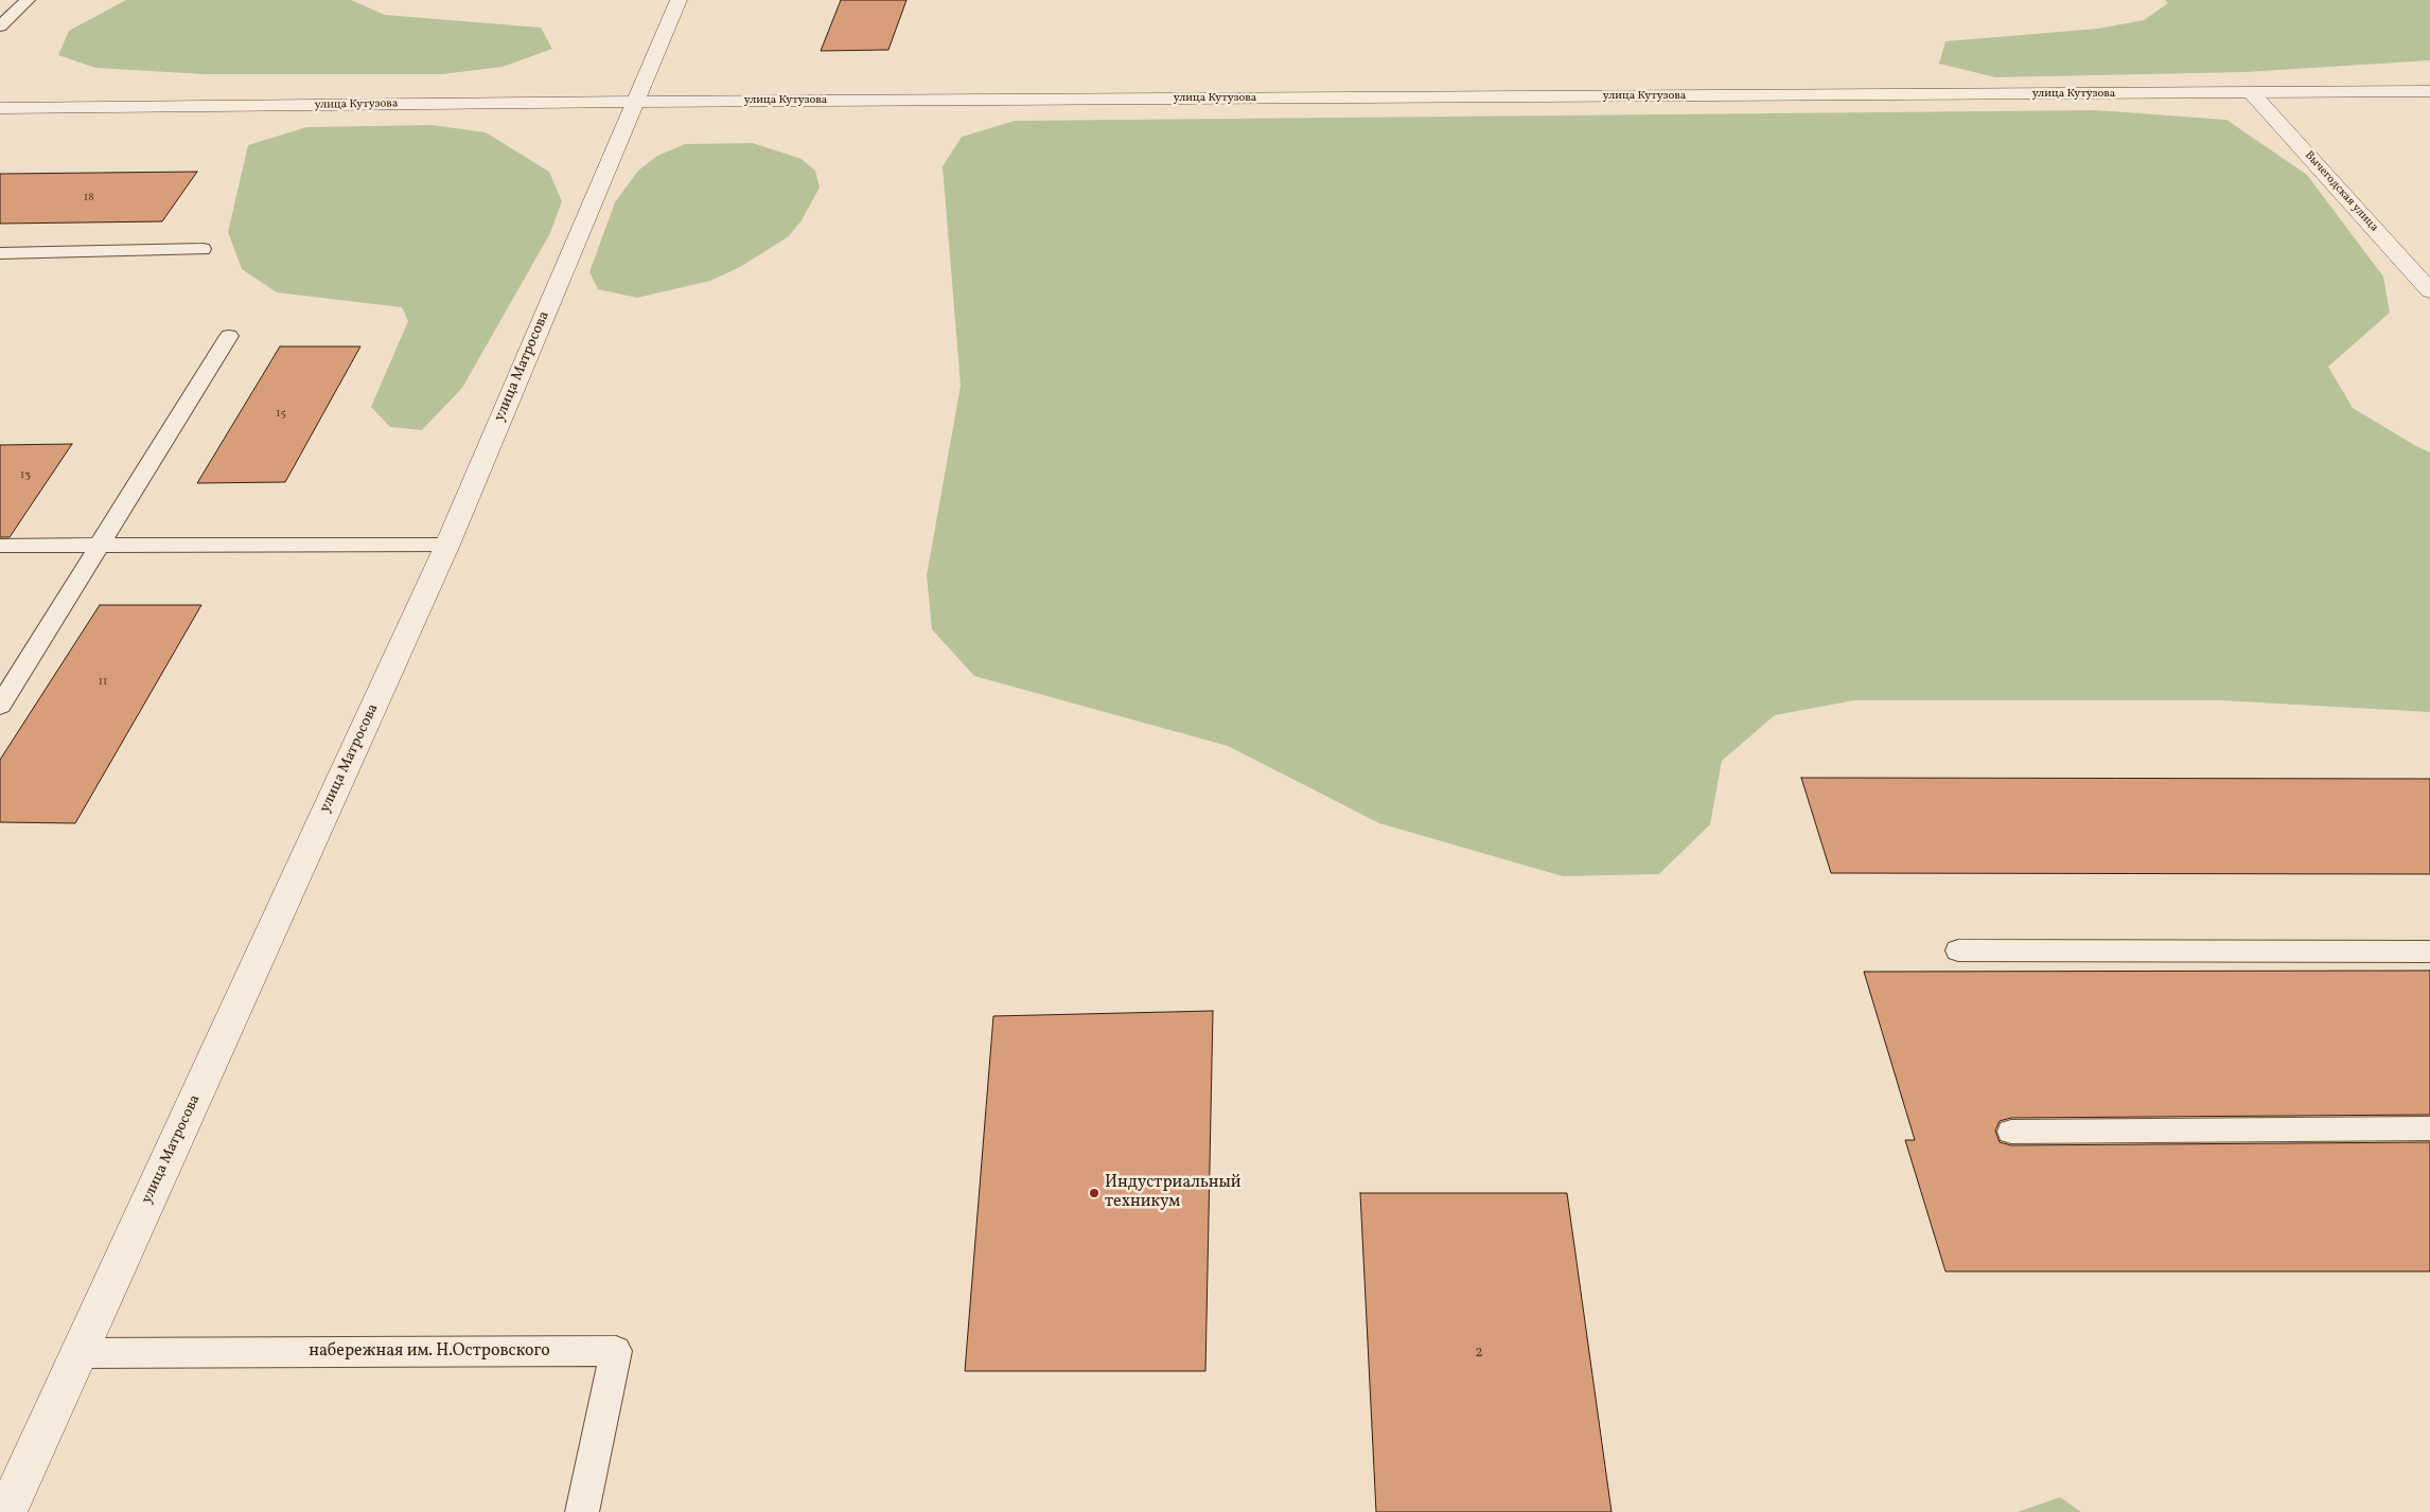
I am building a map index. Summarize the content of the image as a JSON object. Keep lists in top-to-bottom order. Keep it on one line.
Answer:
{"streets":{"street":["улица Кутузова","Вычегодская улица","улица Матросова"],"lane":["набережная им. Н.Островского"]},"crossings":[["улица Кутузова","Вычегодская улица"],["улица Кутузова","улица Матросова"],["улица Матросова","набережная им. Н.Островского"]],"places":["Индустриальный техникум"],"house_numbers":["18","15","13","11","2"]}
